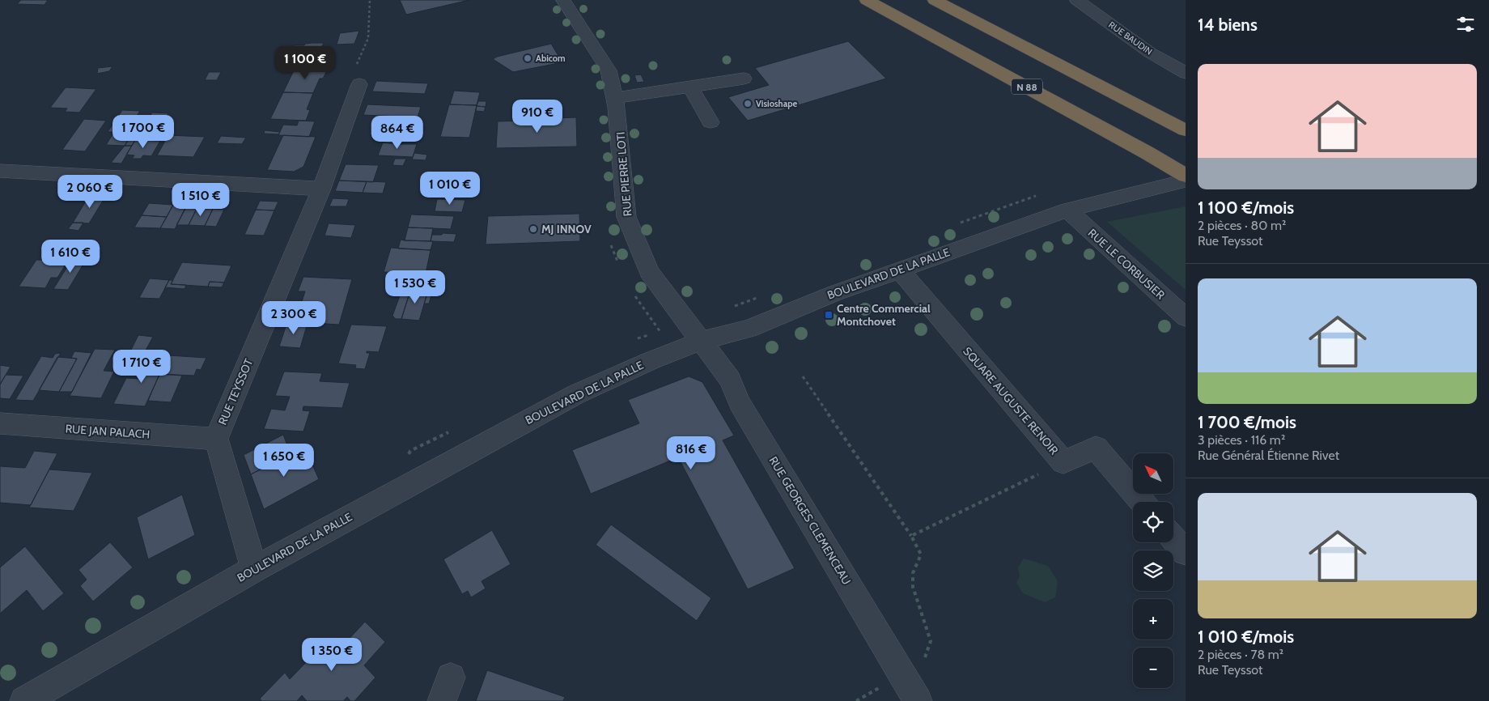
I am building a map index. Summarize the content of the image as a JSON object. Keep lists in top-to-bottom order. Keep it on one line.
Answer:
{"streets":{"highway":["N 88"],"street":["RUE BAUDIN","RUE PIERRE LOTI","RUE LE CORBUSIER","BOULEVARD DE LA PALLE","RUE TEYSSOT","SQUARE AUGUSTE RENOIR","RUE JAN PALACH","RUE GEORGES CLEMENCEAU"]},"crossings":[["RUE PIERRE LOTI","BOULEVARD DE LA PALLE"],["RUE PIERRE LOTI","RUE GEORGES CLEMENCEAU"],["RUE LE CORBUSIER","BOULEVARD DE LA PALLE"],["BOULEVARD DE LA PALLE","RUE TEYSSOT"],["BOULEVARD DE LA PALLE","SQUARE AUGUSTE RENOIR"],["BOULEVARD DE LA PALLE","RUE GEORGES CLEMENCEAU"],["RUE TEYSSOT","RUE JAN PALACH"]],"places":{"other":["Abicom","Visioshape","MJ INNOV"],"transit":["Centre Commercial Montchovet"]},"north":"top left","page":{"heading":"14 biens","price":["1 100 €","910 €","1 700 €","864 €","1 010 €","2 060 €","1 510 €","1 610 €","1 530 €","2 300 €","1 710 €","816 €","1 650 €","1 350 €"],"list":[{"name":"1 100 €/mois","note":"2 pièces · 80 m² · Rue Teyssot"},{"name":"1 700 €/mois","note":"3 pièces · 116 m² · Rue Général Étienne Rivet"},{"name":"1 010 €/mois","note":"2 pièces · 78 m² · Rue Teyssot"}],"map_buttons":["+","−"]}}
